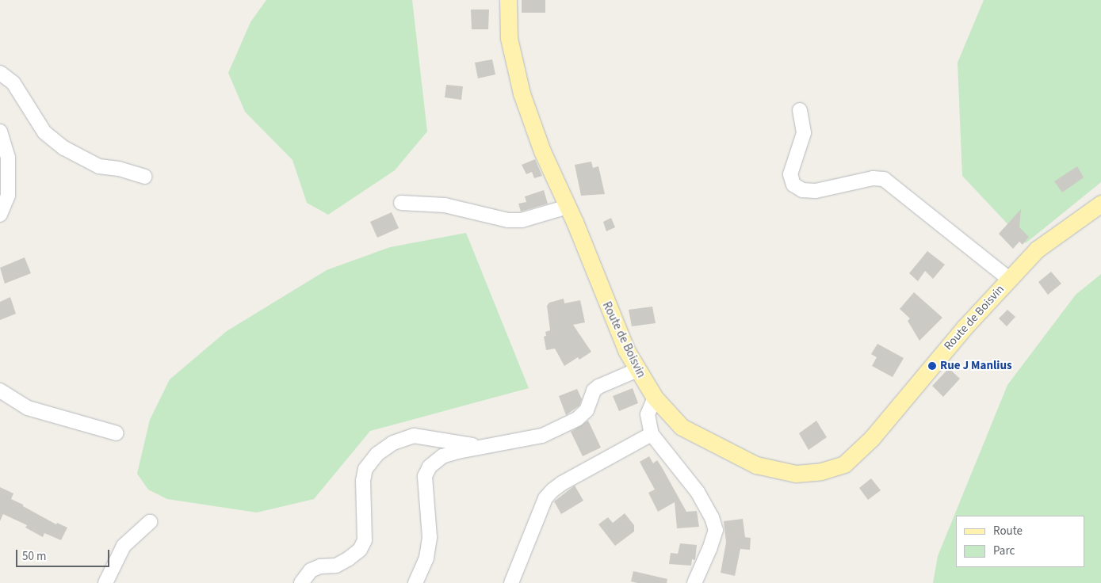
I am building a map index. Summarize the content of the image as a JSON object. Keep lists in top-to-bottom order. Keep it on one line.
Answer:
{"streets":{"main road":["Route de Boisvin"]},"places":["Rue J Manlius"],"legend":["Route","Parc"],"scale_bar":"50 m"}
